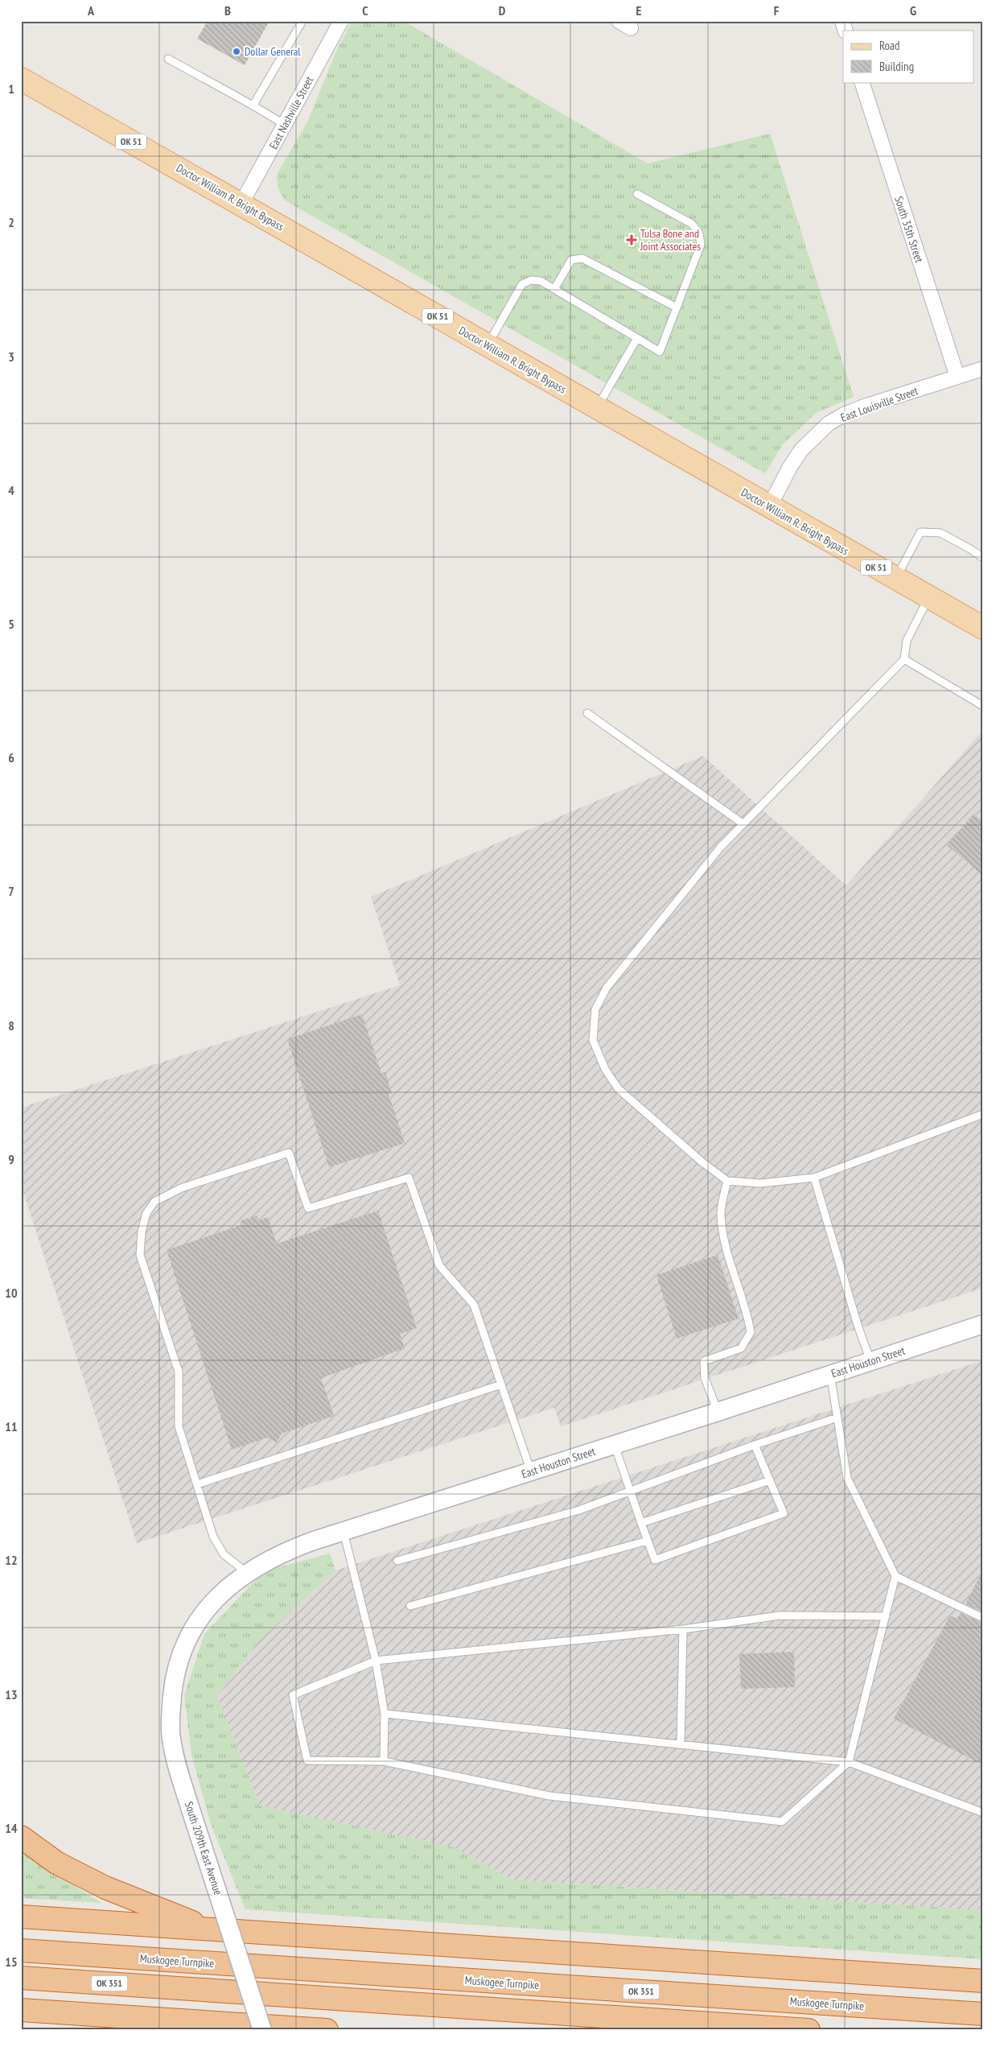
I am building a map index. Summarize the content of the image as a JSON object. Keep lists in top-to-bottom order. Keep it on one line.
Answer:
{"streets":{"highway":["Muskogee Turnpike","OK 351"],"main road":["OK 51","Doctor William R. Bright Bypass"],"street":["East Nashville Street","South 35th Street","East Louisville Street","East Houston Street","South 209th East Avenue"]},"crossings":[["East Nashville Street","Doctor William R. Bright Bypass"],["Doctor William R. Bright Bypass","East Louisville Street"],["South 35th Street","East Louisville Street"],["East Houston Street","South 209th East Avenue"]],"places":{"other":["Dollar General"],"health":["Tulsa Bone and Joint Associates"]},"legend":["Road","Building"],"grid":{"columns":["A","B","C","D","E","F","G"],"rows":["1","2","3","4","5","6","7","8","9","10","11","12","13","14","15"]}}
